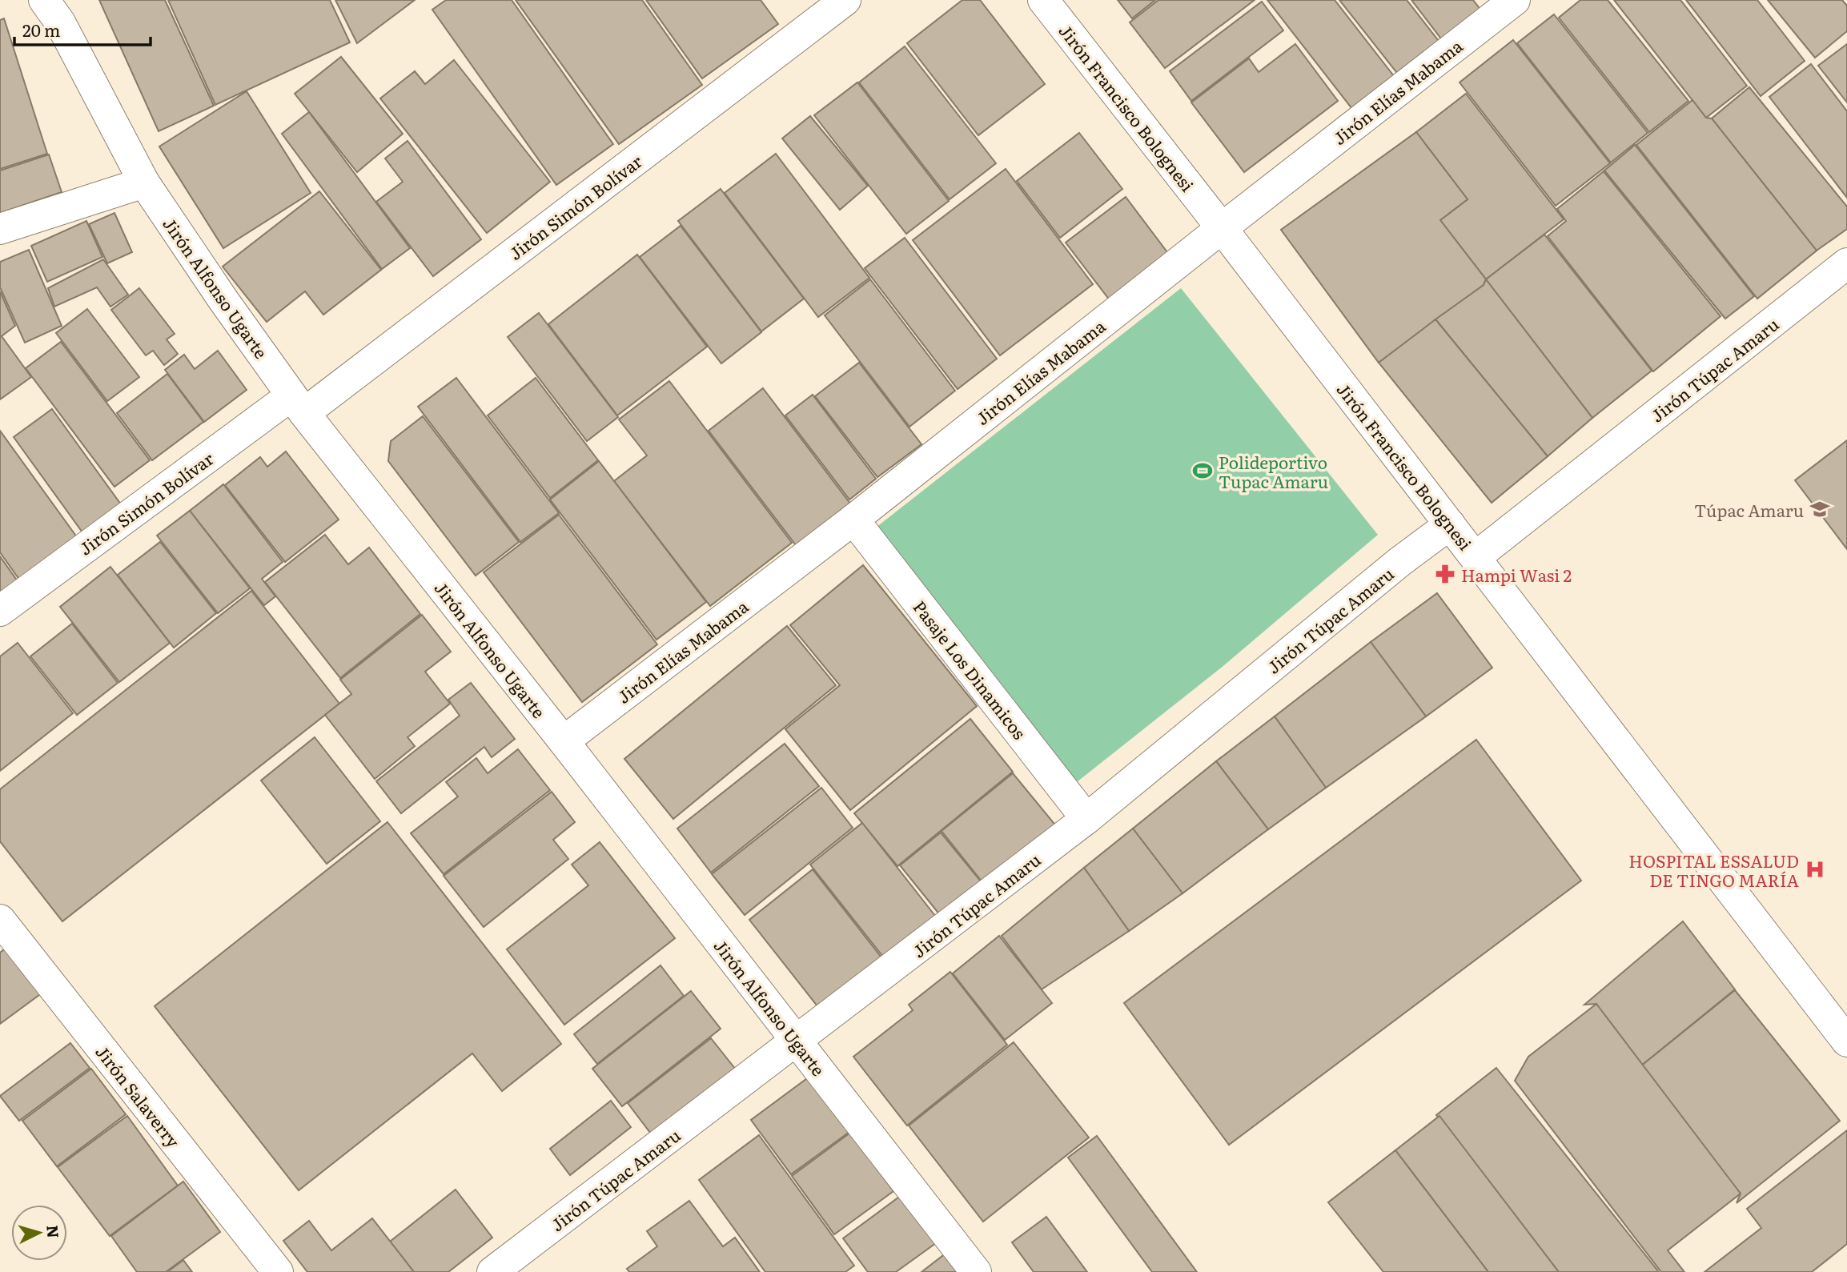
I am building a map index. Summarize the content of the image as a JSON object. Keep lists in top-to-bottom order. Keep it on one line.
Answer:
{"streets":{"street":["Jirón Elías Mabama","Jirón Francisco Bolognesi","Jirón Simón Bolívar","Jirón Alfonso Ugarte","Jirón Túpac Amaru","Pasaje Los Dinamicos","Jirón Salaverry"]},"crossings":[["Jirón Elías Mabama","Jirón Francisco Bolognesi"],["Jirón Elías Mabama","Jirón Alfonso Ugarte"],["Jirón Elías Mabama","Pasaje Los Dinamicos"],["Jirón Francisco Bolognesi","Jirón Túpac Amaru"],["Jirón Simón Bolívar","Jirón Alfonso Ugarte"],["Jirón Alfonso Ugarte","Jirón Túpac Amaru"],["Jirón Túpac Amaru","Pasaje Los Dinamicos"]],"places":{"sports":["Polideportivo Tupac Amaru"],"school or university":["Túpac Amaru"],"pharmacy":["Hampi Wasi 2"],"hospital":["HOSPITAL ESSALUD DE TINGO MARÍA"]},"scale_bar":"20 m","north":"right"}
